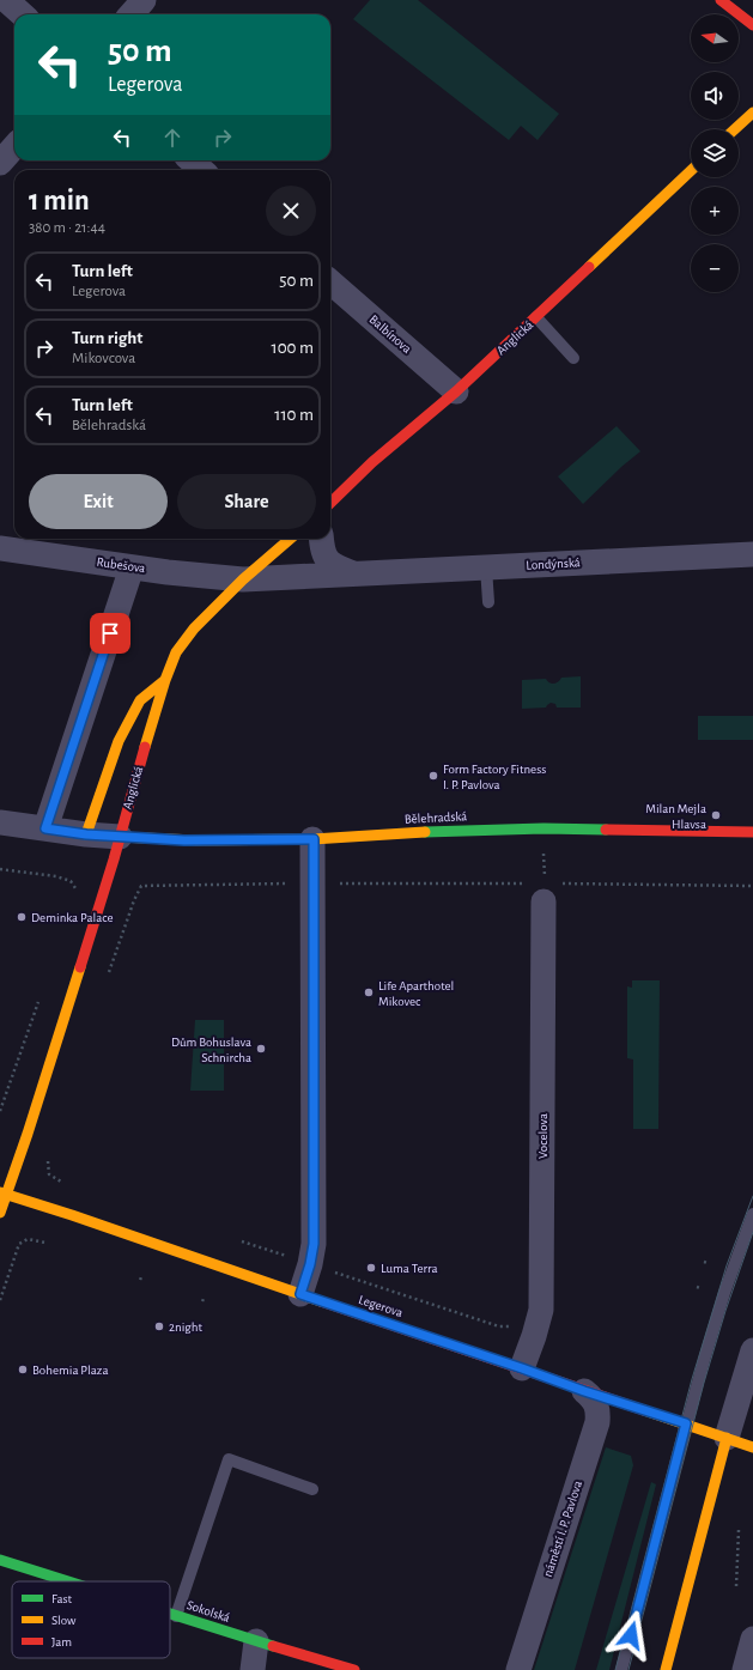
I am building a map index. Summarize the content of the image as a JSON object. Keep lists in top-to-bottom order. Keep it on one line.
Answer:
{"streets":{"street":["Balbínova","Anglická","Londýnská","Rubešova","Bělehradská","Vocelova","Legerova","náměstí I. P. Pavlova","Sokolská"]},"crossings":[["Balbínova","Anglická"],["Anglická","Londýnská"],["Anglická","Rubešova"],["Anglická","Bělehradská"],["Anglická","Legerova"],["Londýnská","Rubešova"],["Vocelova","Legerova"],["Legerova","náměstí I. P. Pavlova"]],"places":["Form Factory Fitness I. P. Pavlova","Milan Mejla Hlavsa","Deminka Palace","Life Aparthotel Mikovec","Dům Bohuslava Schnircha","Luma Terra","2night","Bohemia Plaza"],"legend":["Fast","Slow","Jam"],"north":"left","page":{"map_buttons":["+","−"],"turn":["50 m","Legerova"],"heading":["1 min","380 m · 21:44"],"list":[{"name":"Turn left","note":"Legerova","value":"50 m"},{"name":"Turn right","note":"Mikovcova","value":"100 m"},{"name":"Turn left","note":"Bělehradská","value":"110 m"}],"buttons":["Exit","Share"]}}
